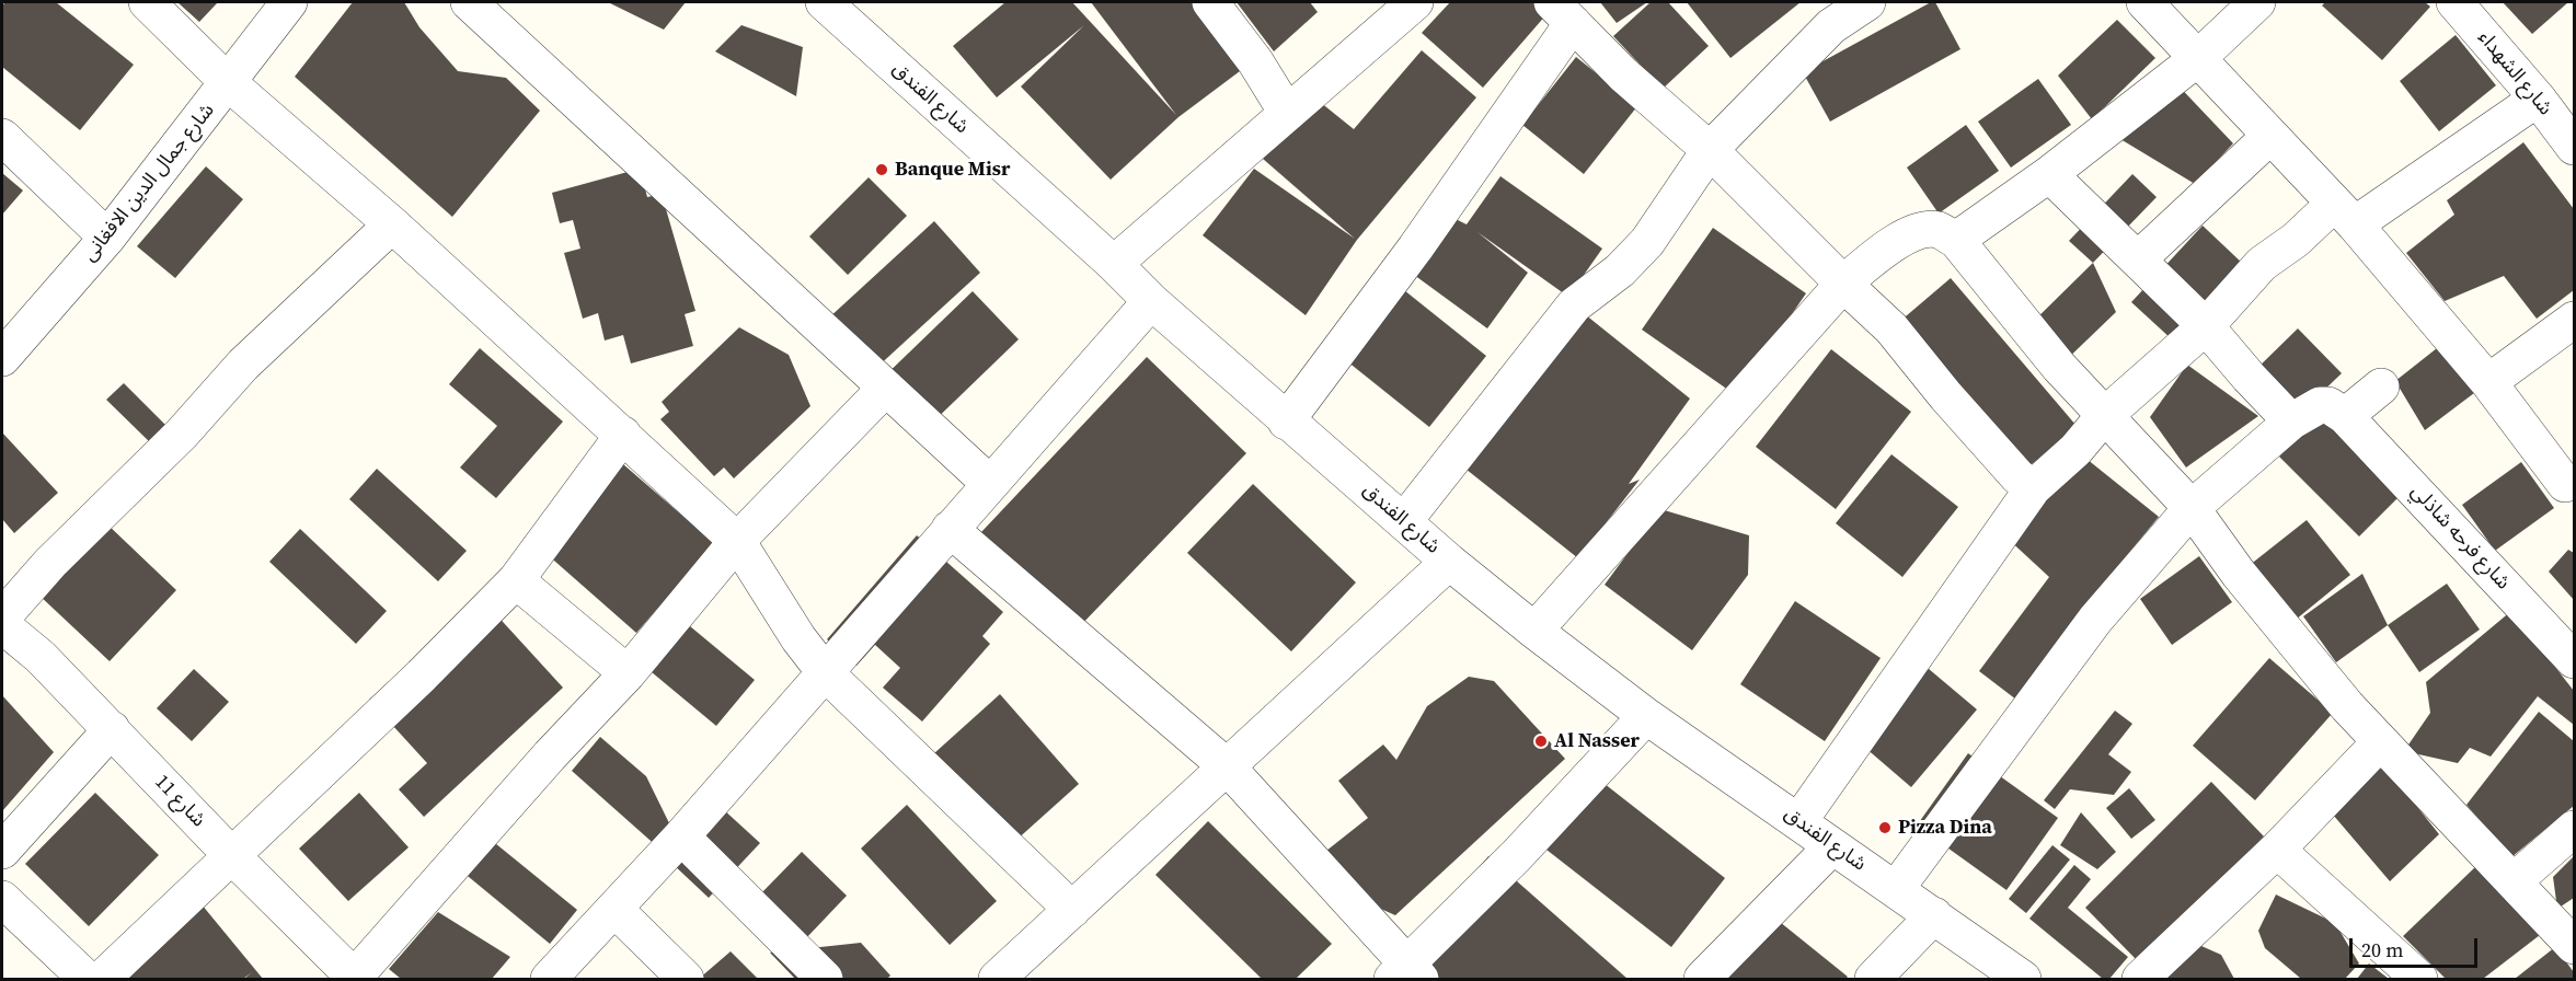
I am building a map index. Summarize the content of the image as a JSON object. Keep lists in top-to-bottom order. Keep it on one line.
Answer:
{"streets":{"street":["شارع الشهداء","شارع الفندق","شارع جمال الدين الافغانى","شارع فرحه شاذلي","شارع 11"]},"places":["Banque Misr","Al Nasser","Pizza Dina"],"scale_bar":"20 m"}
